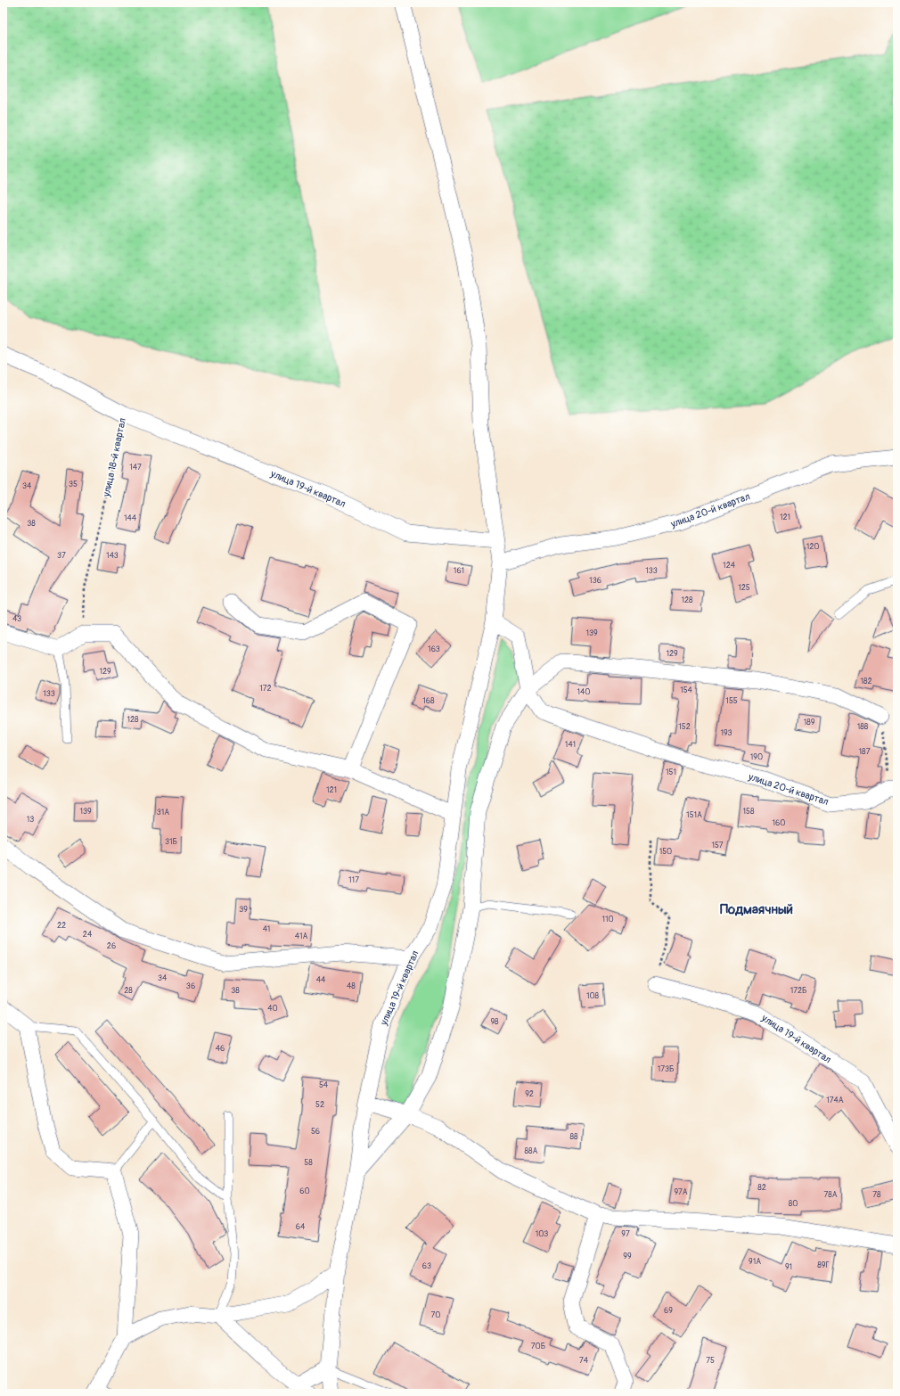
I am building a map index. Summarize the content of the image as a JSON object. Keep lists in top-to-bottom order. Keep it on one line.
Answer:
{"streets":{"street":["улица 18-й квартал","улица 19-й квартал","улица 20-й квартал"]},"crossings":[["улица 18-й квартал","улица 19-й квартал"],["улица 19-й квартал","улица 20-й квартал"]],"districts":["Подмаячный"],"house_numbers":["147","35","34","121","144","38","120","37","143","124","161","133","136","125","128","43","139","163","129","129","182","172","154","140","133","168","155","128","189","152","188","193","141","187","190","151","121","139","158","31А","151А","13","160","31Б","157","150","117","39","110","22","41","24","41А","26","34","44","36","48","28","38","172Б","108","40","98","46","173Б","54","92","174А","52","56","88","88А","58","82","60","97А","78А","78","80","64","103","97","99","91А","89Г","63","91","69","70","70Б","74","75"]}
